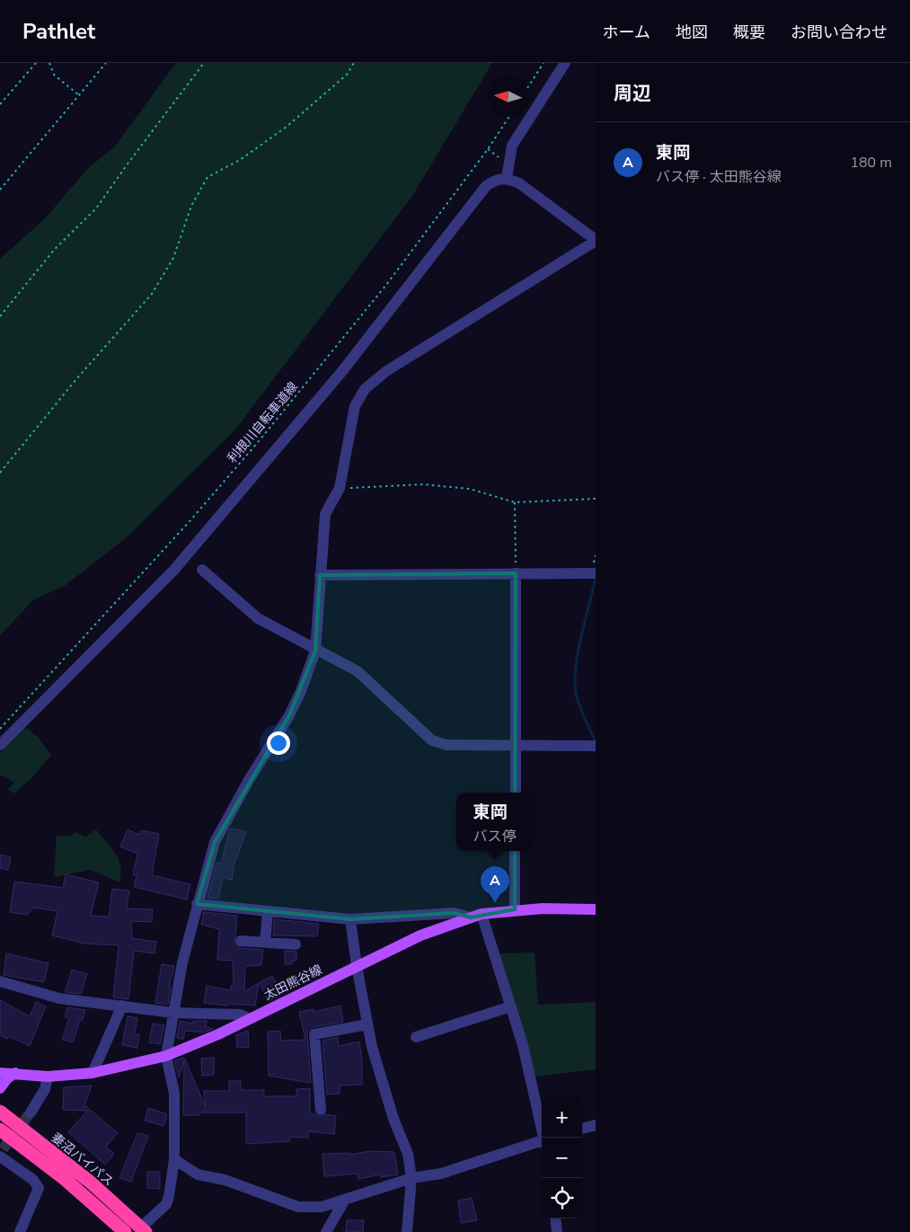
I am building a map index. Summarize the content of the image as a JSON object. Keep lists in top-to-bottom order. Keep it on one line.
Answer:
{"streets":{"highway":["妻沼バイパス"],"main road":["太田熊谷線"],"path":["利根川自転車道線"]},"north":"left","page":{"header":"Pathlet","nav":["ホーム","地図","概要","お問い合わせ"],"heading":"周辺","list":[{"mark":"A","name":"東岡","note":"バス停 · 太田熊谷線","value":"180 m"}],"popup":["東岡","バス停"],"pins":"A","map_buttons":["+","−"]}}
